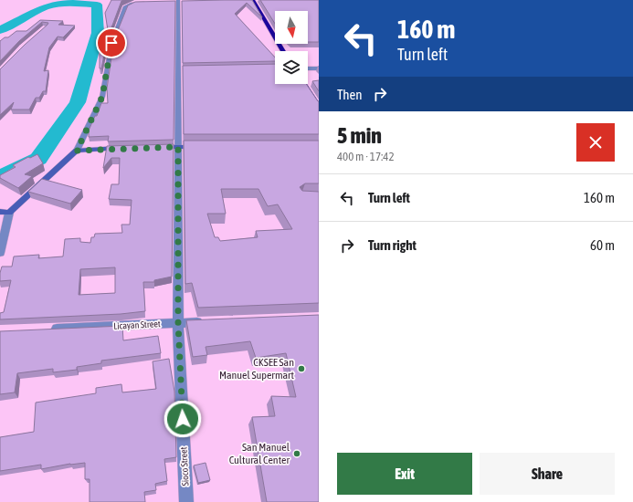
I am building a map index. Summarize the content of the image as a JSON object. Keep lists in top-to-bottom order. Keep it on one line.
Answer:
{"streets":{"street":["Licayan Street","Sioco Street"]},"crossings":[["Licayan Street","Sioco Street"]],"places":["CKSEE San Manuel Supermart","San Manuel Cultural Center"],"north":"bottom","page":{"turn":["160 m","Turn left"],"then":"Then","heading":["5 min","400 m · 17:42"],"list":[{"name":"Turn left","value":"160 m"},{"name":"Turn right","value":"60 m"}],"buttons":["Exit","Share"]}}
